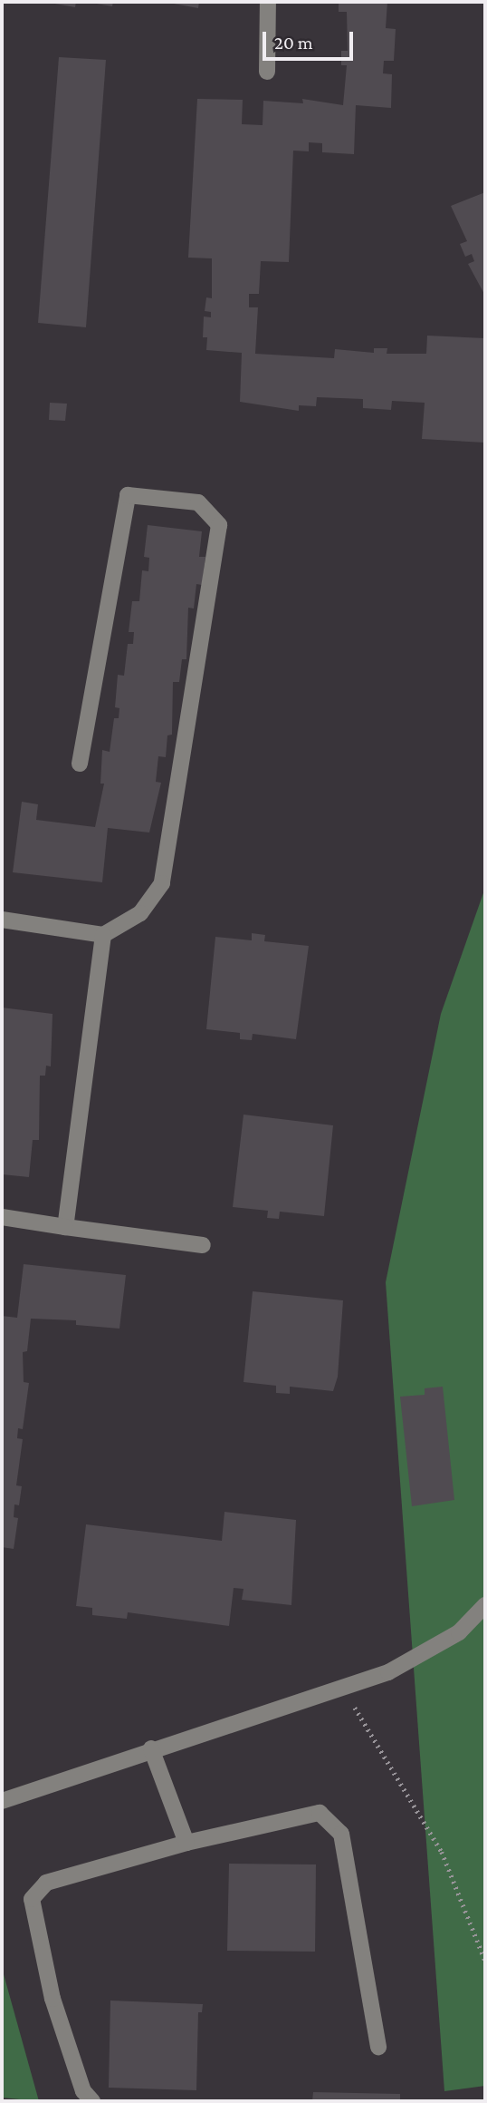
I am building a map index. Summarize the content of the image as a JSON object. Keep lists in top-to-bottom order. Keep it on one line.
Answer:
{"scale_bar":"20 m"}
